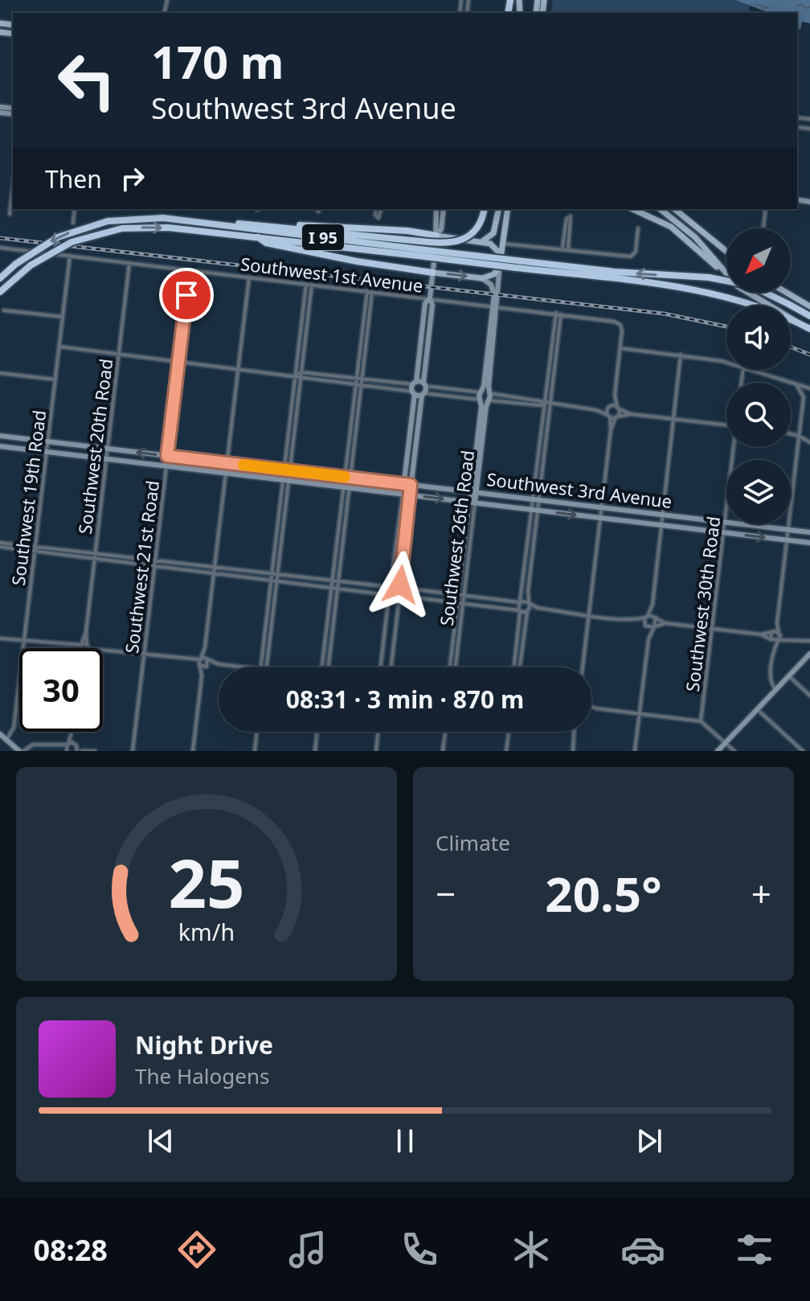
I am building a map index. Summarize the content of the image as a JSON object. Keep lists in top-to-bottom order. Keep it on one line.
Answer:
{"streets":{"highway":["I 95"],"main road":["Southwest 3rd Avenue","Southwest 26th Road"],"street":["Southwest 1st Avenue","Southwest 20th Road","Southwest 19th Road","Southwest 21st Road","Southwest 30th Road"]},"crossings":[["Southwest 1st Avenue","Southwest 20th Road"],["Southwest 1st Avenue","Southwest 19th Road"],["Southwest 1st Avenue","Southwest 21st Road"],["Southwest 20th Road","Southwest 3rd Avenue"],["Southwest 3rd Avenue","Southwest 19th Road"],["Southwest 3rd Avenue","Southwest 26th Road"],["Southwest 3rd Avenue","Southwest 21st Road"],["Southwest 3rd Avenue","Southwest 30th Road"]],"north":"bottom left","page":{"turn":["170 m","Southwest 3rd Avenue"],"then":"Then","limit":"30","trip":"08:31 · 3 min · 870 m","tile":"Climate","heat":["−","20.5°","+"],"song":["Night Drive","The Halogens"],"tabs":"08:28","gauge":["25","km/h"]}}
